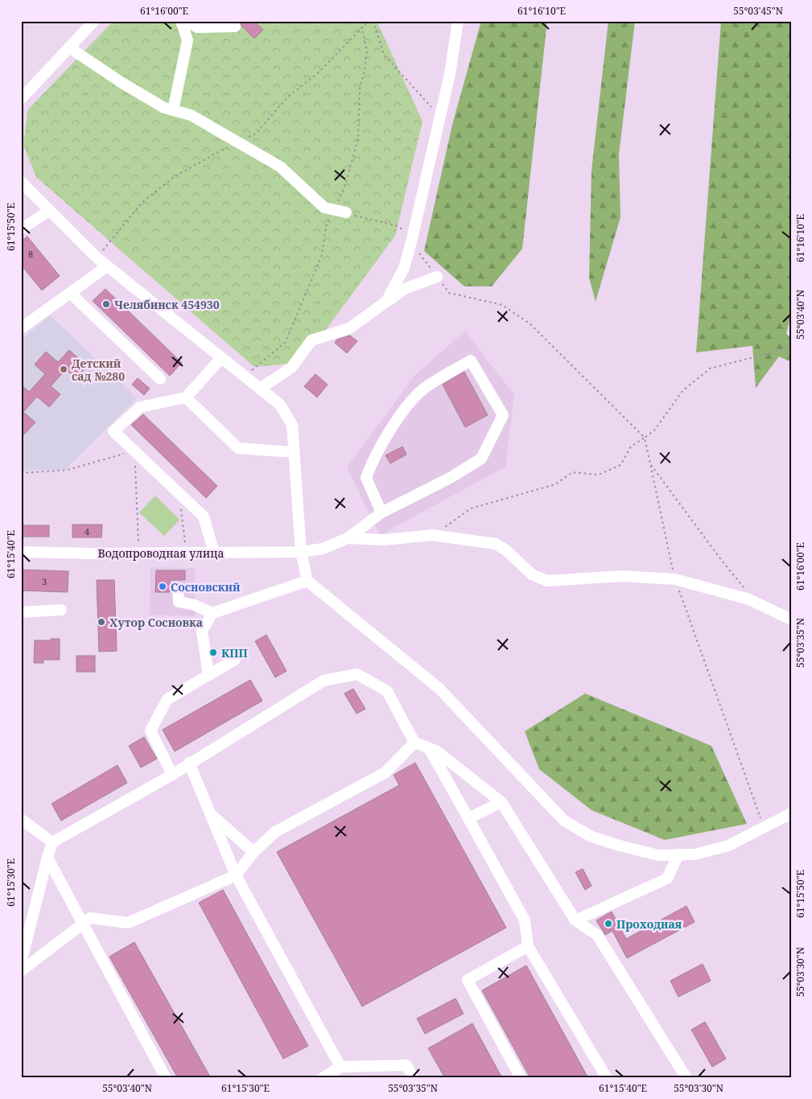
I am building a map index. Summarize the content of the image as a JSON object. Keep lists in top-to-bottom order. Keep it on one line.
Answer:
{"streets":{"street":["Водопроводная улица"]},"places":["Челябинск 454930","Детский сад №280","Сосновский","Хутор Сосновка","КПП","Проходная"],"house_numbers":["8","4","3"],"coordinates":["61°16'00\"E","61°16'10\"E","55°03'45\"N","61°15'50\"E","55°03'40\"N","61°15'40\"E","55°03'35\"N","61°15'30\"E","55°03'30\"N"]}
